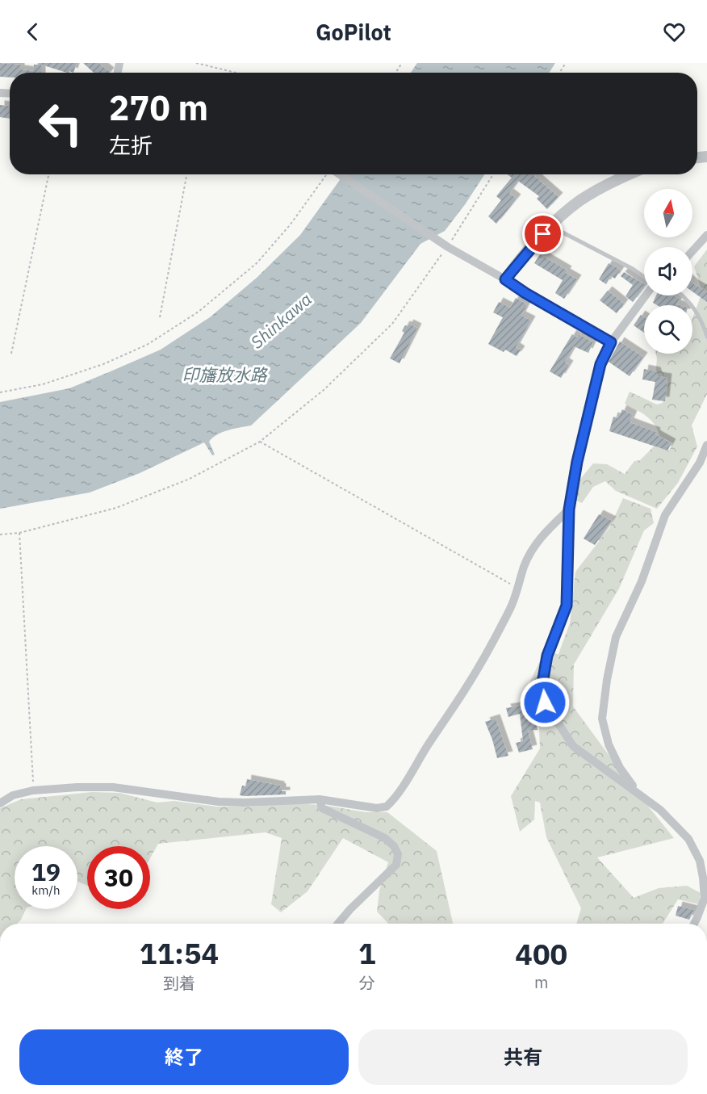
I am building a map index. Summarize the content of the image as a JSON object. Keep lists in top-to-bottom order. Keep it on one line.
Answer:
{"water":["Shinkawa","印旛放水路"],"north":"top","page":{"header":"GoPilot","turn":["270 m","左折"],"speed":"19 km/h","limit":"30","eta":["11:54","到着","1","分","400","m"],"buttons":["終了","共有"]}}
